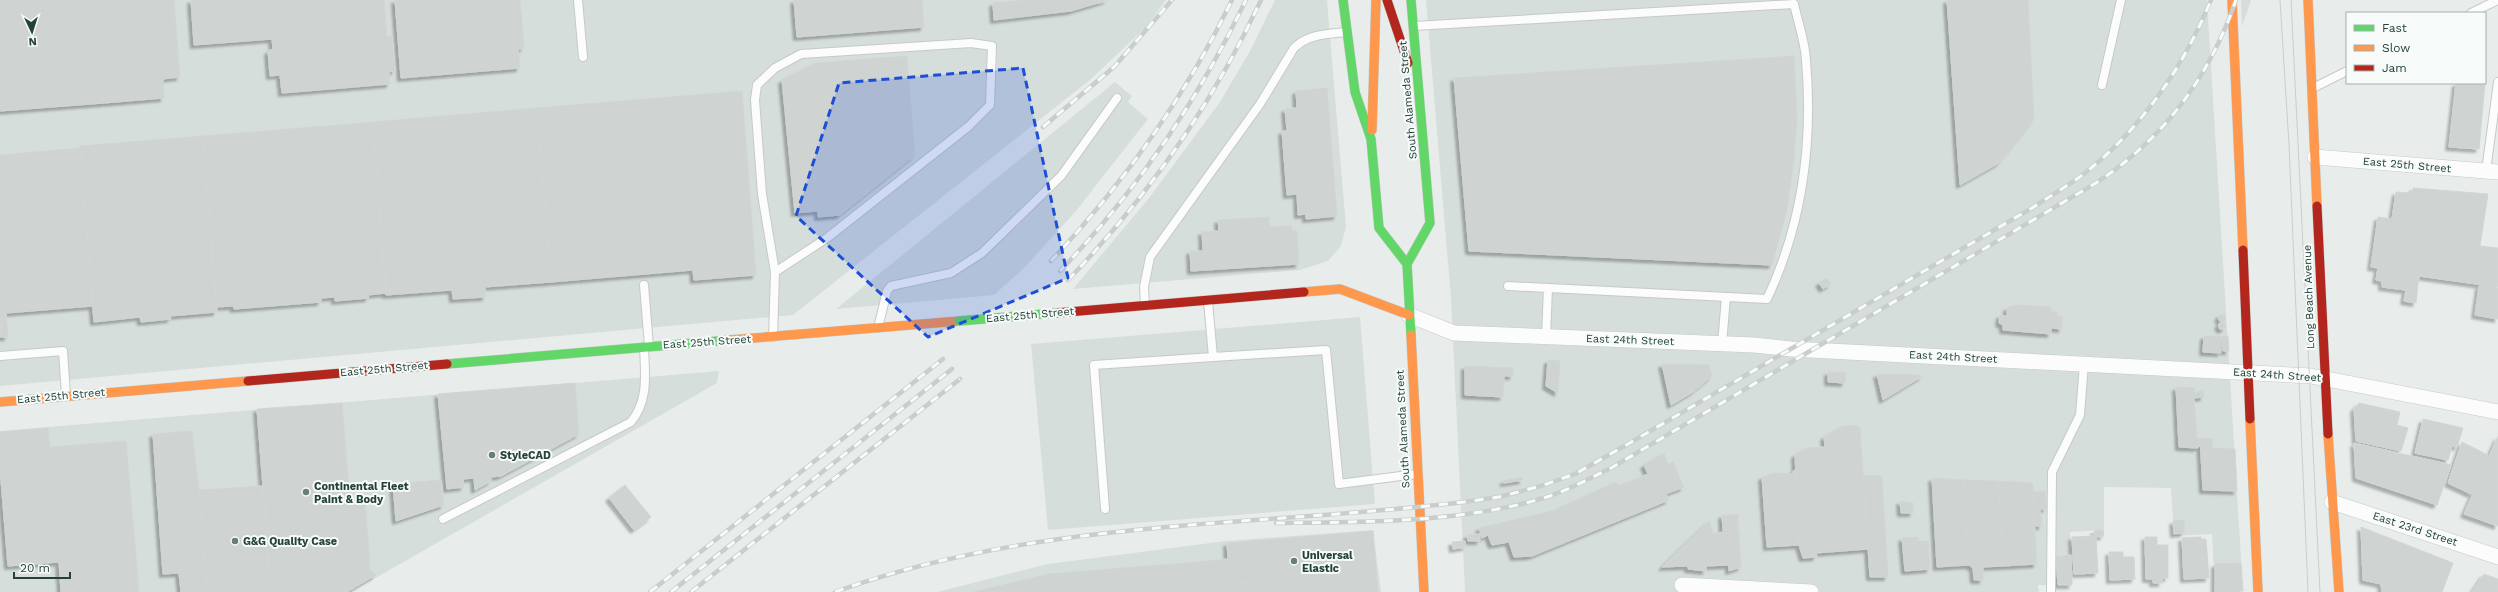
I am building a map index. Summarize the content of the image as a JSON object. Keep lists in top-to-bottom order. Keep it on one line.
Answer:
{"streets":{"main road":["South Alameda Street","East 25th Street","Long Beach Avenue"],"street":["East 24th Street","East 23rd Street"]},"crossings":[["South Alameda Street","East 25th Street"],["South Alameda Street","East 24th Street"],["East 25th Street","Long Beach Avenue"],["East 25th Street","East 24th Street"],["Long Beach Avenue","East 24th Street"],["Long Beach Avenue","East 23rd Street"]],"places":["StyleCAD","Continental Fleet Paint & Body","G&G Quality Case","Universal Elastic"],"legend":["Fast","Slow","Jam"],"scale_bar":"20 m","north":"bottom"}
